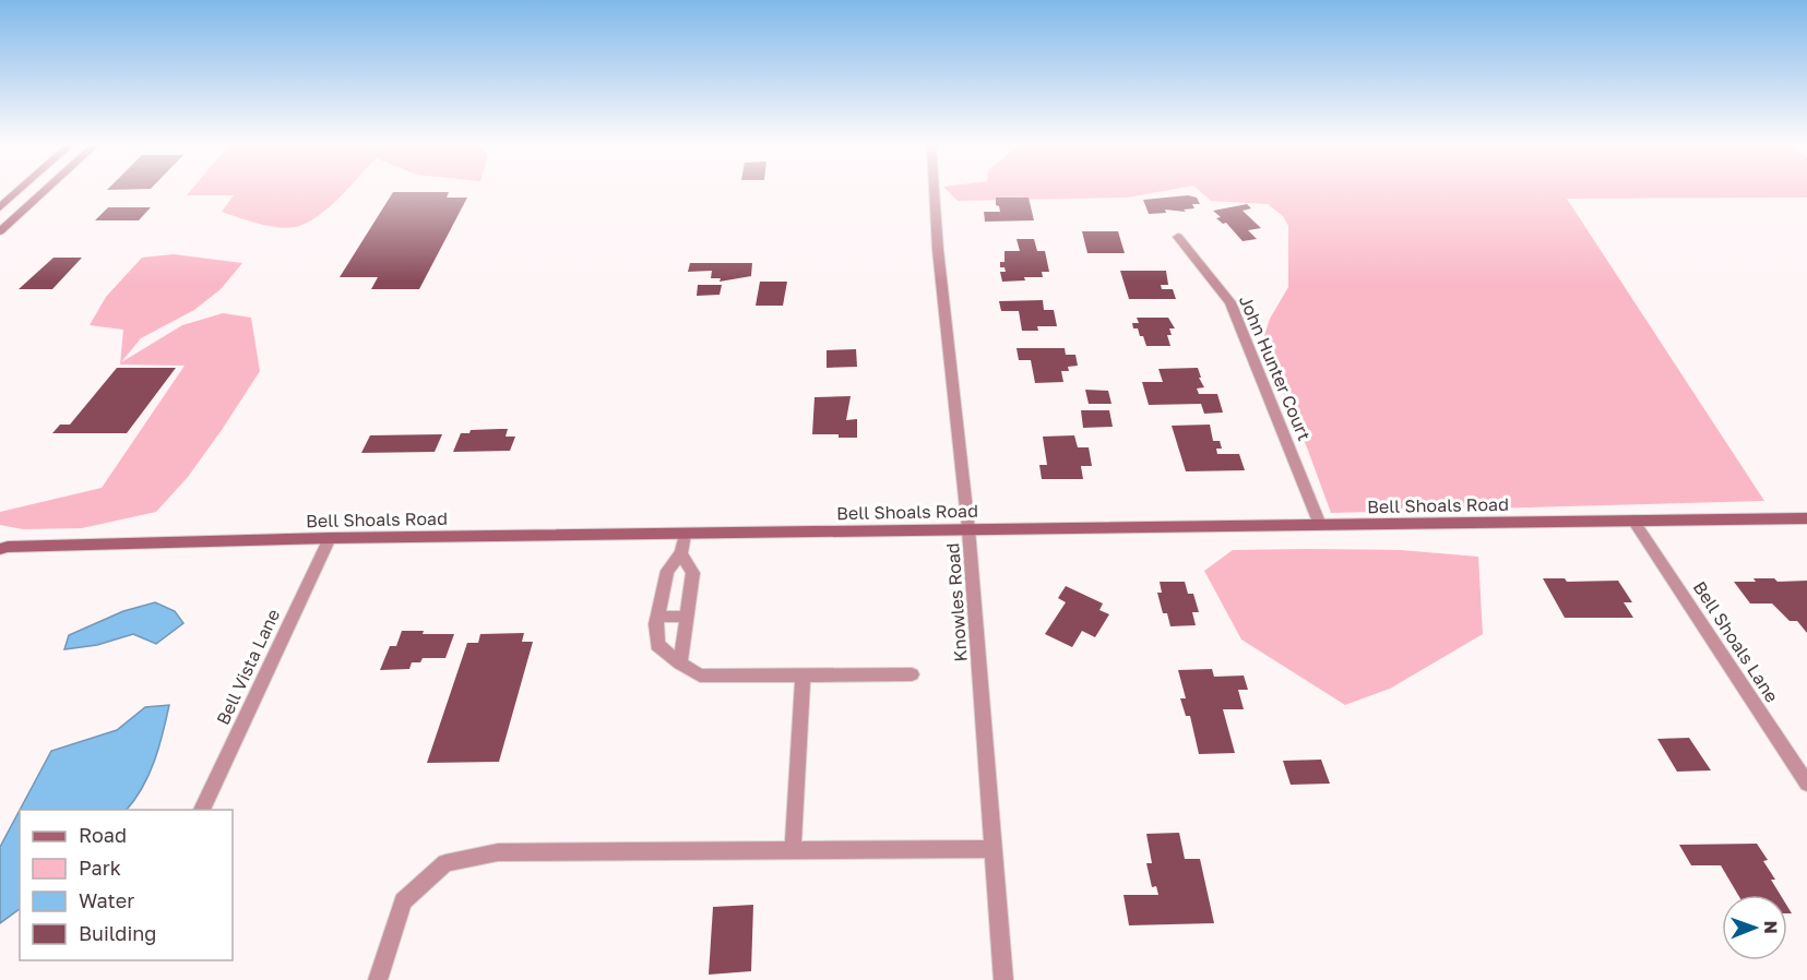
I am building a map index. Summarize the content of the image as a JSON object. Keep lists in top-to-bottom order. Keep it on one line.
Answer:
{"streets":{"main road":["Bell Shoals Road"],"street":["John Hunter Court","Knowles Road","Bell Shoals Lane","Bell Vista Lane"]},"crossings":[["John Hunter Court","Bell Shoals Road"],["Bell Shoals Road","Knowles Road"],["Bell Shoals Road","Bell Shoals Lane"],["Bell Shoals Road","Bell Vista Lane"]],"legend":["Road","Park","Water","Building"],"north":"right"}
